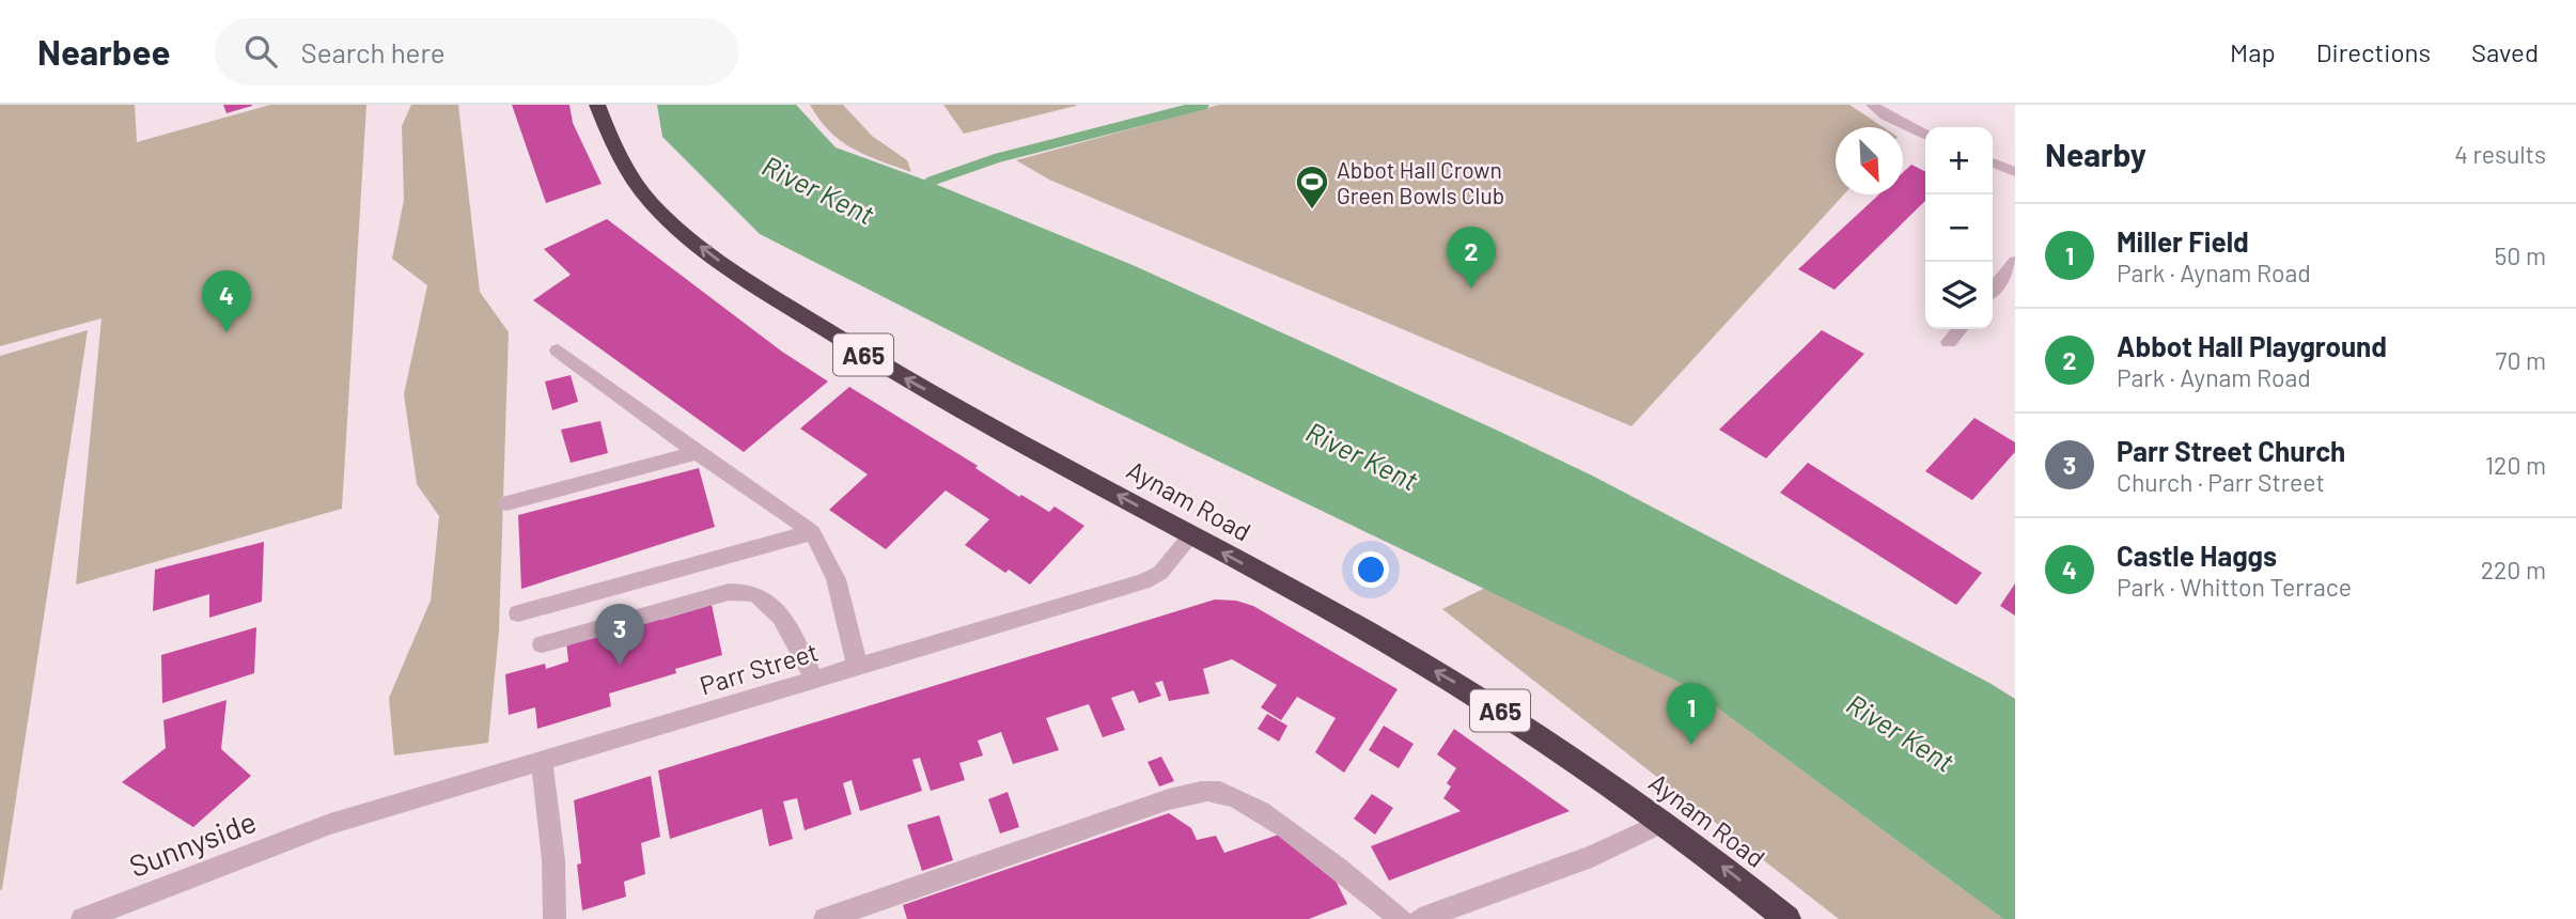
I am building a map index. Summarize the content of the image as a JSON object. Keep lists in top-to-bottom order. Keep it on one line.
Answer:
{"streets":{"highway":["A65","Aynam Road"],"street":["Parr Street","Sunnyside"]},"crossings":[["Aynam Road","Parr Street"],["Parr Street","Sunnyside"]],"one_way":["Aynam Road"],"water":["River Kent"],"places":{"sports":["Abbot Hall Crown Green Bowls Club"]},"north":"bottom right","page":{"header":"Nearbee","search":"Search here","nav":["Map","Directions","Saved"],"heading":["Nearby","4 results"],"map_buttons":["+","−"],"list":[{"mark":"1","name":"Miller Field","note":"Park · Aynam Road","value":"50 m"},{"mark":"2","name":"Abbot Hall Playground","note":"Park · Aynam Road","value":"70 m"},{"mark":"3","name":"Parr Street Church","note":"Church · Parr Street","value":"120 m"},{"mark":"4","name":"Castle Haggs","note":"Park · Whitton Terrace","value":"220 m"}],"pins":["2","4","3","1"]}}
